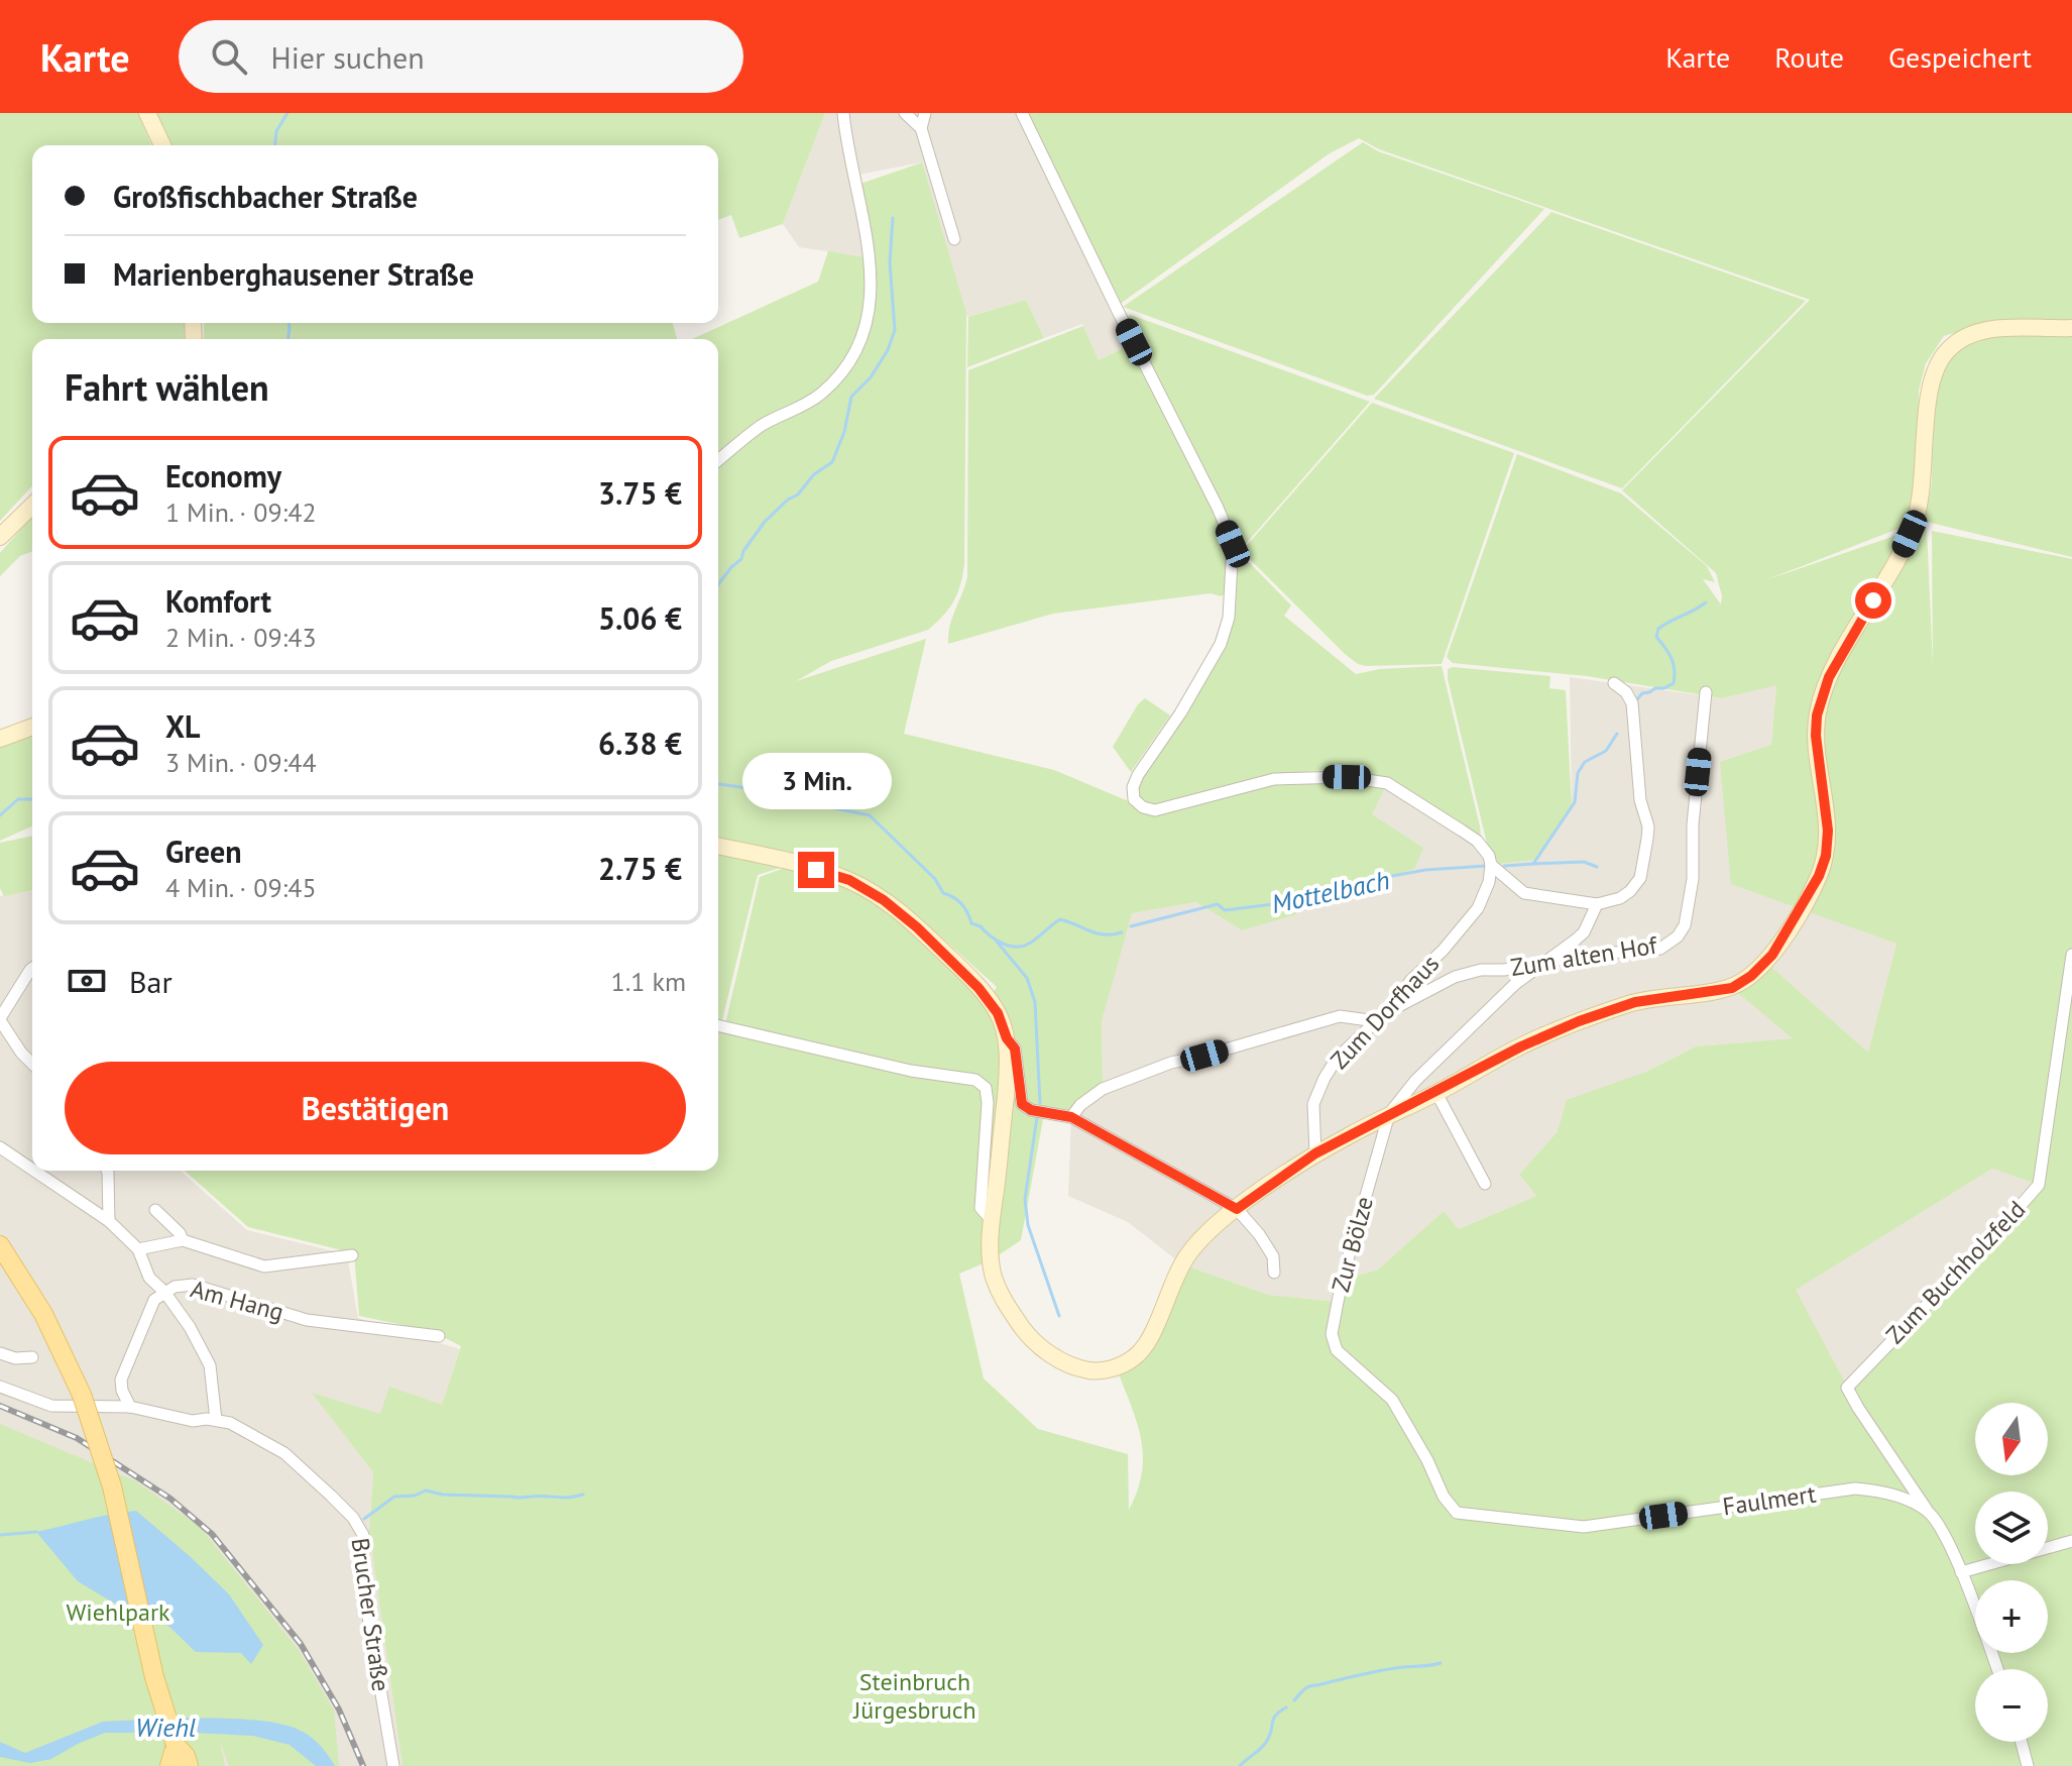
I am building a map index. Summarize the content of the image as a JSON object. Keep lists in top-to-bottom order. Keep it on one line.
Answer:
{"streets":{"street":["Zum alten Hof","Zum Dorfhaus","Zur Bölze","Zum Buchholzfeld","Am Hang","Faulmert","Brucher Straße"]},"crossings":[["Zum alten Hof","Zum Dorfhaus"],["Zur Bölze","Faulmert"],["Zum Buchholzfeld","Faulmert"],["Am Hang","Brucher Straße"]],"water":["Mottelbach","Wiehl"],"parks":["Wiehlpark","Steinbruch Jürgesbruch"],"north":"bottom","page":{"header":"Karte","search":"Hier suchen","nav":["Karte","Route","Gespeichert"],"banner":["Großfischbacher Straße","Marienberghausener Straße"],"heading":"Fahrt wählen","list":[{"name":"Economy","note":"1 Min. · 09:42","value":"3.75 €"},{"name":"Komfort","note":"2 Min. · 09:43","value":"5.06 €"},{"name":"XL","note":"3 Min. · 09:44","value":"6.38 €"},{"name":"Green","note":"4 Min. · 09:45","value":"2.75 €"}],"bubble":"3 Min.","pay":["Bar","1.1 km"],"buttons":"Bestätigen","map_buttons":["+","−"]}}
